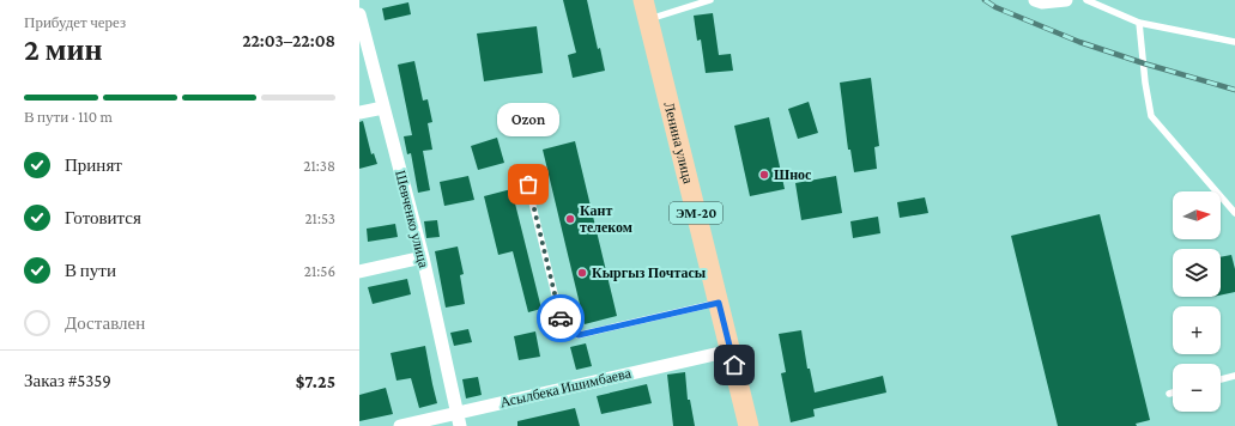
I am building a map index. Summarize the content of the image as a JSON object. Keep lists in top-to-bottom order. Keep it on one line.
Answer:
{"streets":{"main road":["Ленина улица","ЭМ-20"],"street":["Шевченко улица","Асылбека Ишимбаева"]},"crossings":[["Ленина улица","Асылбека Ишимбаева"],["Шевченко улица","Асылбека Ишимбаева"]],"places":["Шнос","Ozon","Кант телеком","Кыргыз Почтасы"],"north":"right","page":{"heading":["2 мин","Прибудет через","22:03–22:08"],"panel":["Заказ #5359","$7.25"],"bar":"В пути · 110 m","bubble":"Ozon","list":[["Принят","21:38"],["Готовится","21:53"],["В пути","21:56"],"Доставлен"],"map_buttons":["+","−"]}}
